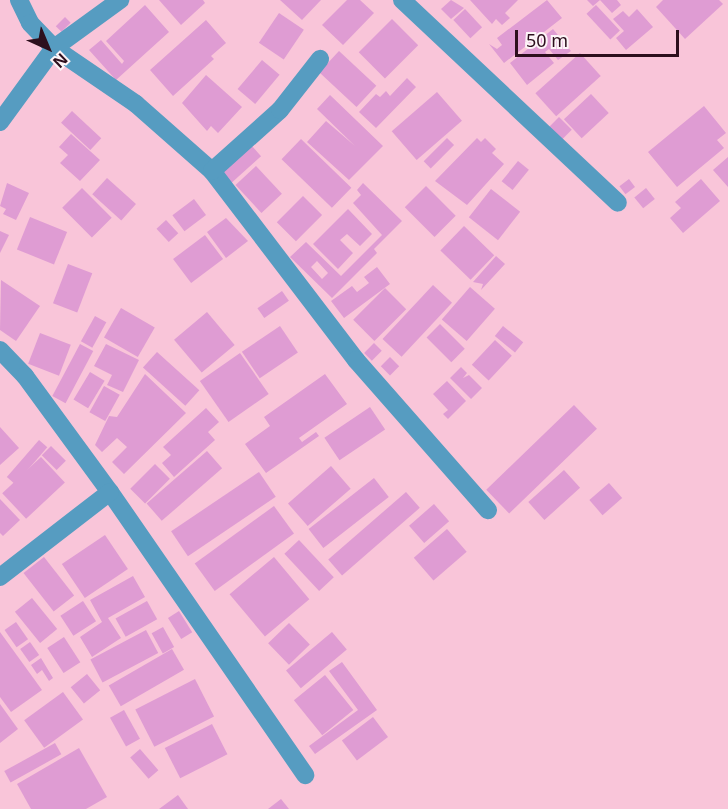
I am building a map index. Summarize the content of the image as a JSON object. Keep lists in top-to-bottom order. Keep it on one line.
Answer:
{"scale_bar":"50 m","north":"bottom right"}
